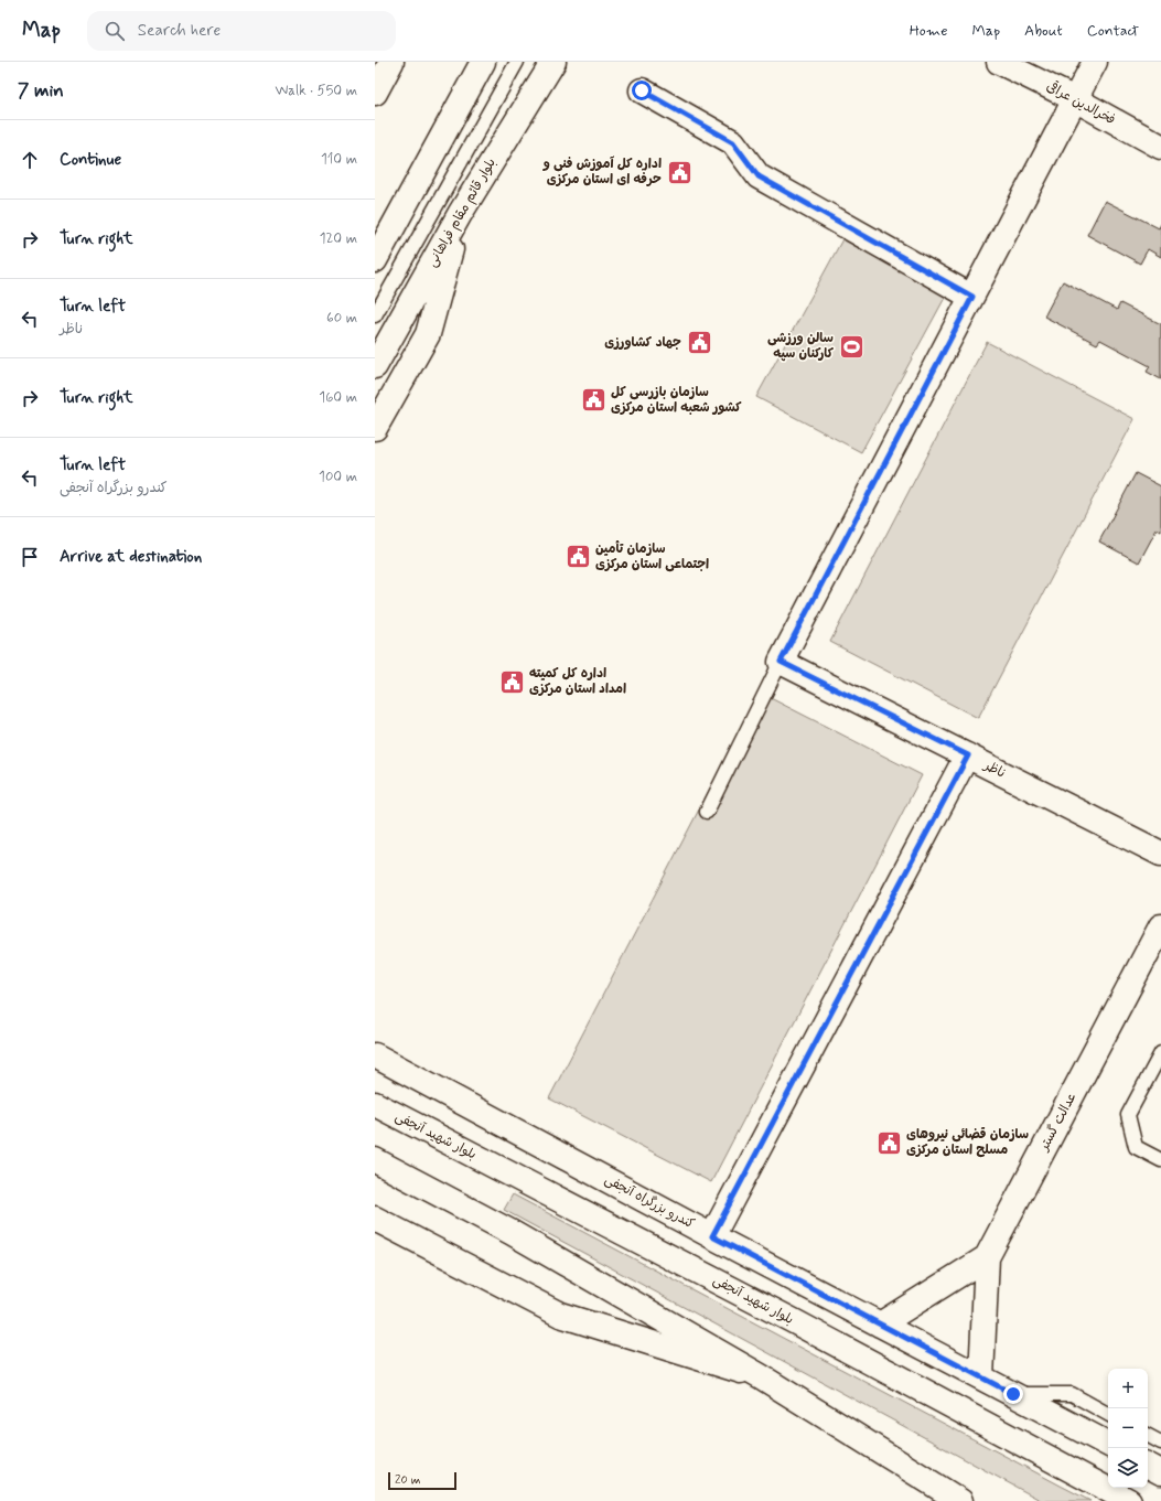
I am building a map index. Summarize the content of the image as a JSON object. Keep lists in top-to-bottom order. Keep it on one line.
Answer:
{"streets":{"main road":["فخرالدین عراقی","بلوار قائم مقام فراهانی","ناظر","عدالت گستر","بلوار شهید آنجفی","کندرو بزرگراه آنجفی"]},"crossings":[["عدالت گستر","کندرو بزرگراه آنجفی"]],"places":{"public building":["اداره کل آموزش فنی و حرفه ای استان مرکزی","جهاد کشاورزی","سازمان بازرسی کل کشور شعبه استان مرکزی","سازمان تأمین اجتماعی استان مرکزی","اداره کل کمیته امداد استان مرکزی","سازمان قضائی نیروهای مسلح استان مرکزی"],"sports":["سالن ورزشی کارکنان سپه"]},"scale_bar":"20 m","page":{"header":"Map","search":"Search here","nav":["Home","Map","About","Contact"],"heading":["7 min","Walk · 550 m"],"list":[["Continue","110 m"],["Turn right","120 m"],["Turn left","ناظر","60 m"],["Turn right","160 m"],["Turn left","کندرو بزرگراه آنجفی","100 m"],"Arrive at destination"],"map_buttons":["+","−"],"scale":"20 m"}}
